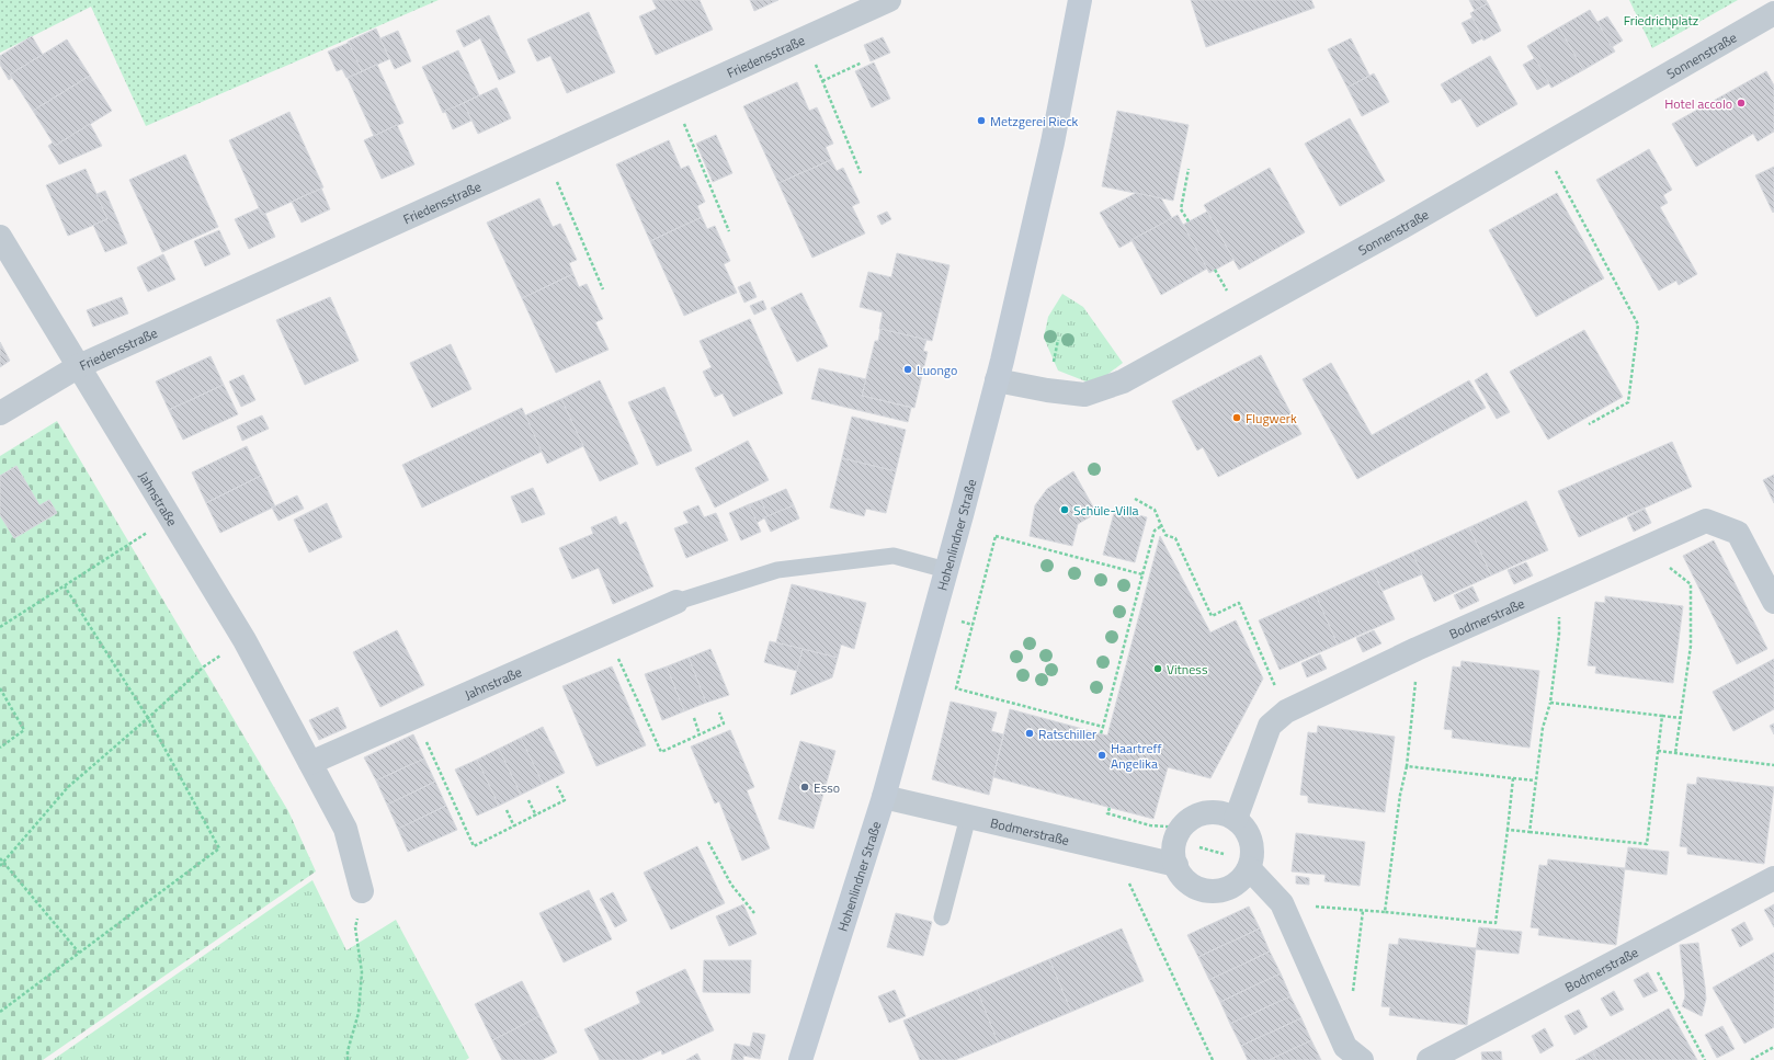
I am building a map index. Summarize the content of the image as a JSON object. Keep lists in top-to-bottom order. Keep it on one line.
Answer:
{"streets":{"street":["Sonnenstraße","Friedensstraße","Jahnstraße","Hohenlindner Straße","Bodmerstraße"]},"crossings":[["Sonnenstraße","Hohenlindner Straße"],["Friedensstraße","Jahnstraße"],["Hohenlindner Straße","Bodmerstraße"]],"parks":["Friedrichplatz"],"places":["Hotel accolo","Metzgerei Rieck","Luongo","Flugwerk","Schüle-Villa","Vitness","Ratschiller","Haartreff Angelika","Esso"]}
